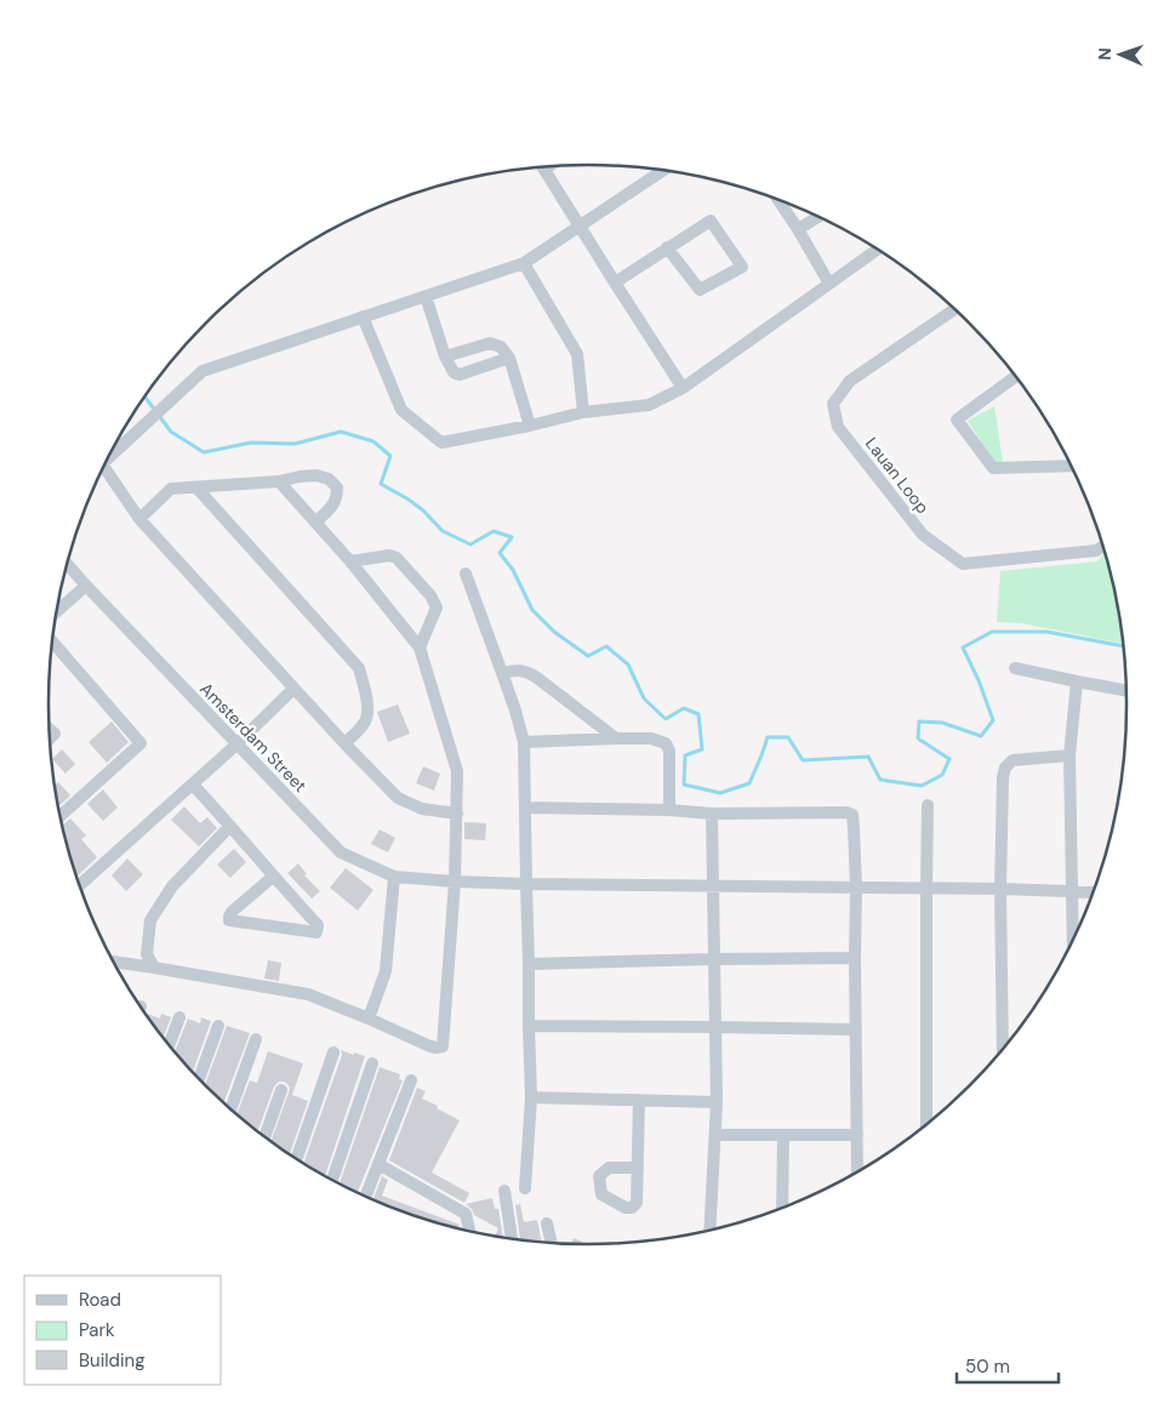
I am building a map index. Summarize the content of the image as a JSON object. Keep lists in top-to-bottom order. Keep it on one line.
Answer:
{"streets":{"street":["Lauan Loop","Amsterdam Street"]},"legend":["Road","Park","Building"],"scale_bar":"50 m","north":"left"}
